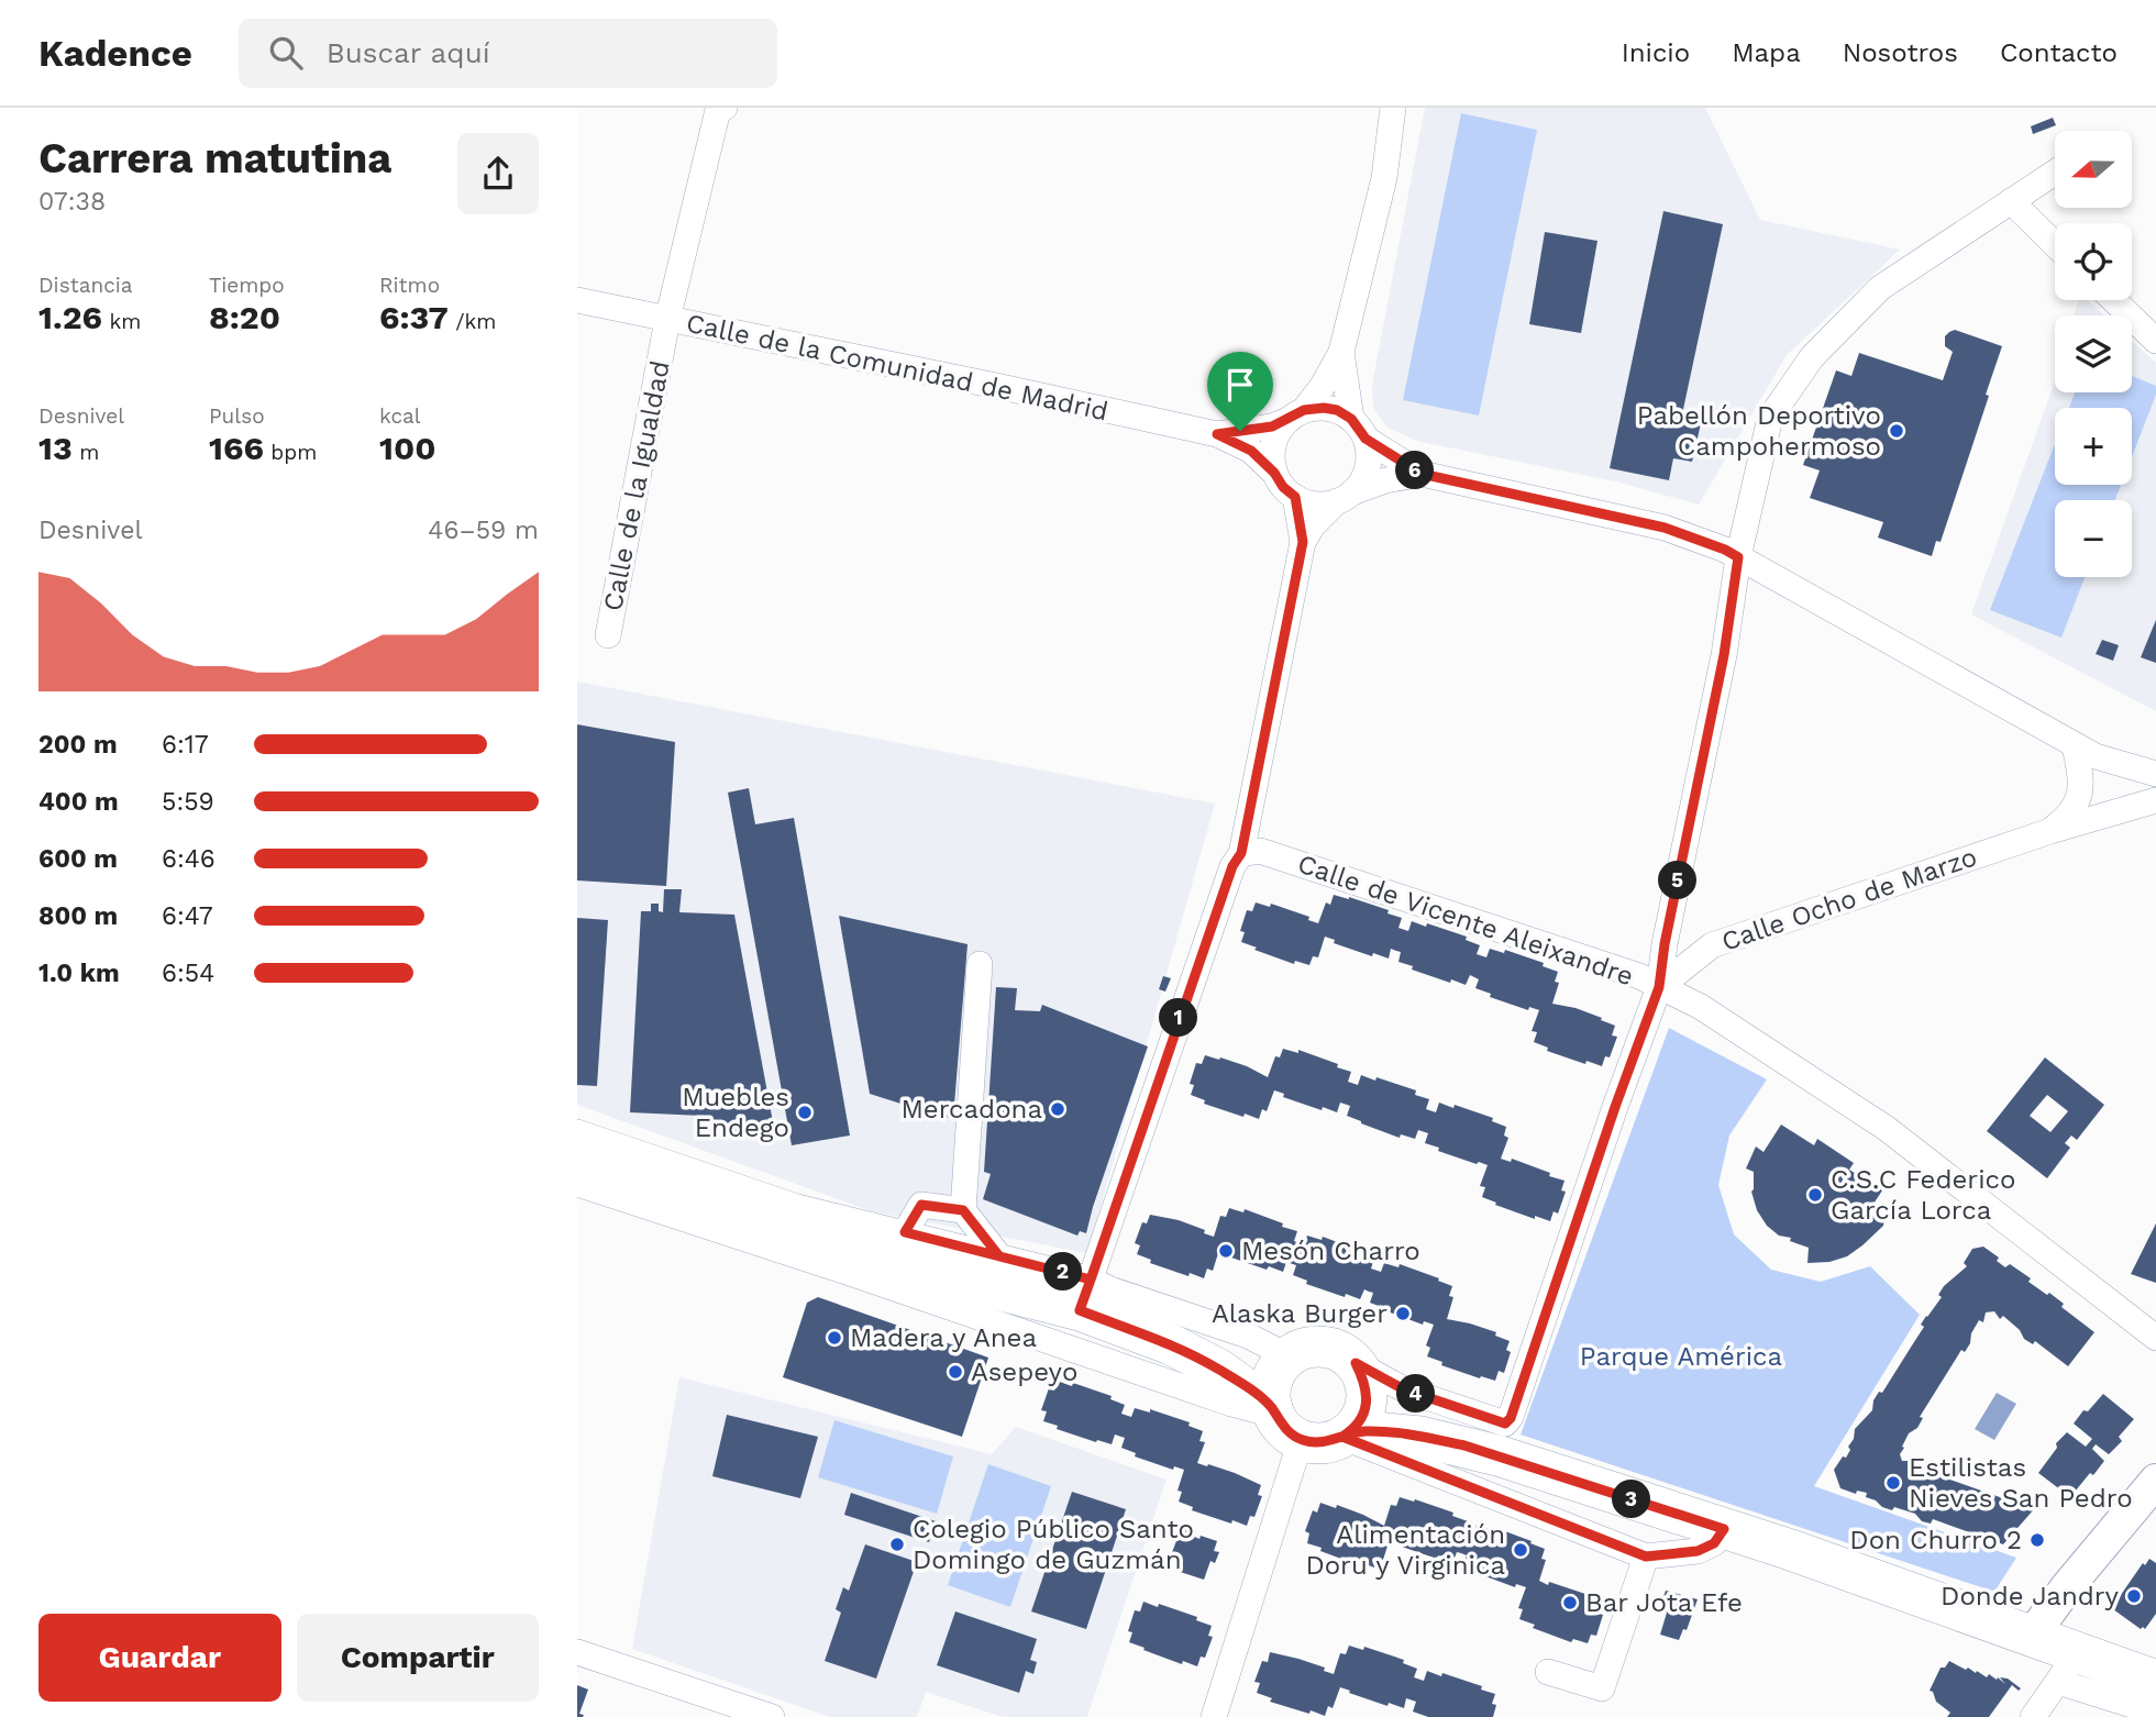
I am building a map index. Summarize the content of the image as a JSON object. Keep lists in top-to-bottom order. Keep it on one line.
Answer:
{"streets":{"street":["Calle de la Comunidad de Madrid","Calle de la Igualdad","Calle Ocho de Marzo","Calle de Vicente Aleixandre"]},"crossings":[["Calle de la Comunidad de Madrid","Calle de la Igualdad"],["Calle Ocho de Marzo","Calle de Vicente Aleixandre"]],"parks":["Parque América"],"places":["Pabellón Deportivo Campohermoso","Mercadona","Muebles Endego","C.S.C Federico García Lorca","Mesón Charro","Alaska Burger","Madera y Anea","Asepeyo","Estilistas Nieves San Pedro","Don Churro 2","Colegio Público Santo Domingo de Guzmán","Alimentación Doru y Virginica","Donde Jandry","Bar Jota Efe"],"north":"left","page":{"header":"Kadence","search":"Buscar aquí","nav":["Inicio","Mapa","Nosotros","Contacto"],"heading":["Carrera matutina","07:38"],"map_buttons":["+","−"],"stats":[["Distancia","1.26 km"],["Tiempo","8:20"],["Ritmo","6:37 /km"],["Desnivel","13 m"],["Pulso","166 bpm"],["kcal","100"]],"pins":["6","5","1","2","4","3"],"chart":["Desnivel","46–59 m"],"list":[{"name":"200 m","note":"6:17"},{"name":"400 m","note":"5:59"},{"name":"600 m","note":"6:46"},{"name":"800 m","note":"6:47"},{"name":"1.0 km","note":"6:54"}],"buttons":["Guardar","Compartir"]}}
